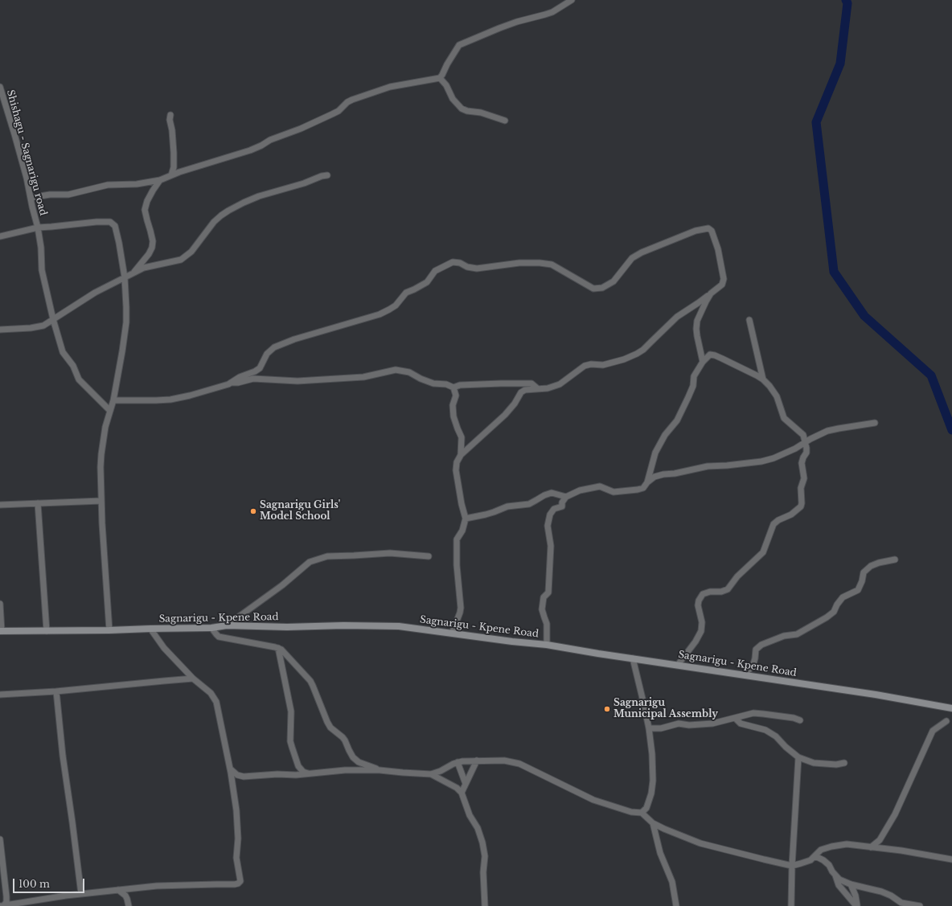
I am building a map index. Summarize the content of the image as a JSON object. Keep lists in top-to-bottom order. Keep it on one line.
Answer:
{"streets":{"street":["Shishagu - Sagnarigu road","Sagnarigu - Kpene Road"]},"crossings":[["Shishagu - Sagnarigu road","Sagnarigu - Kpene Road"]],"places":["Sagnarigu Girls' Model School","Sagnarigu Municipal Assembly"],"scale_bar":"100 m"}
